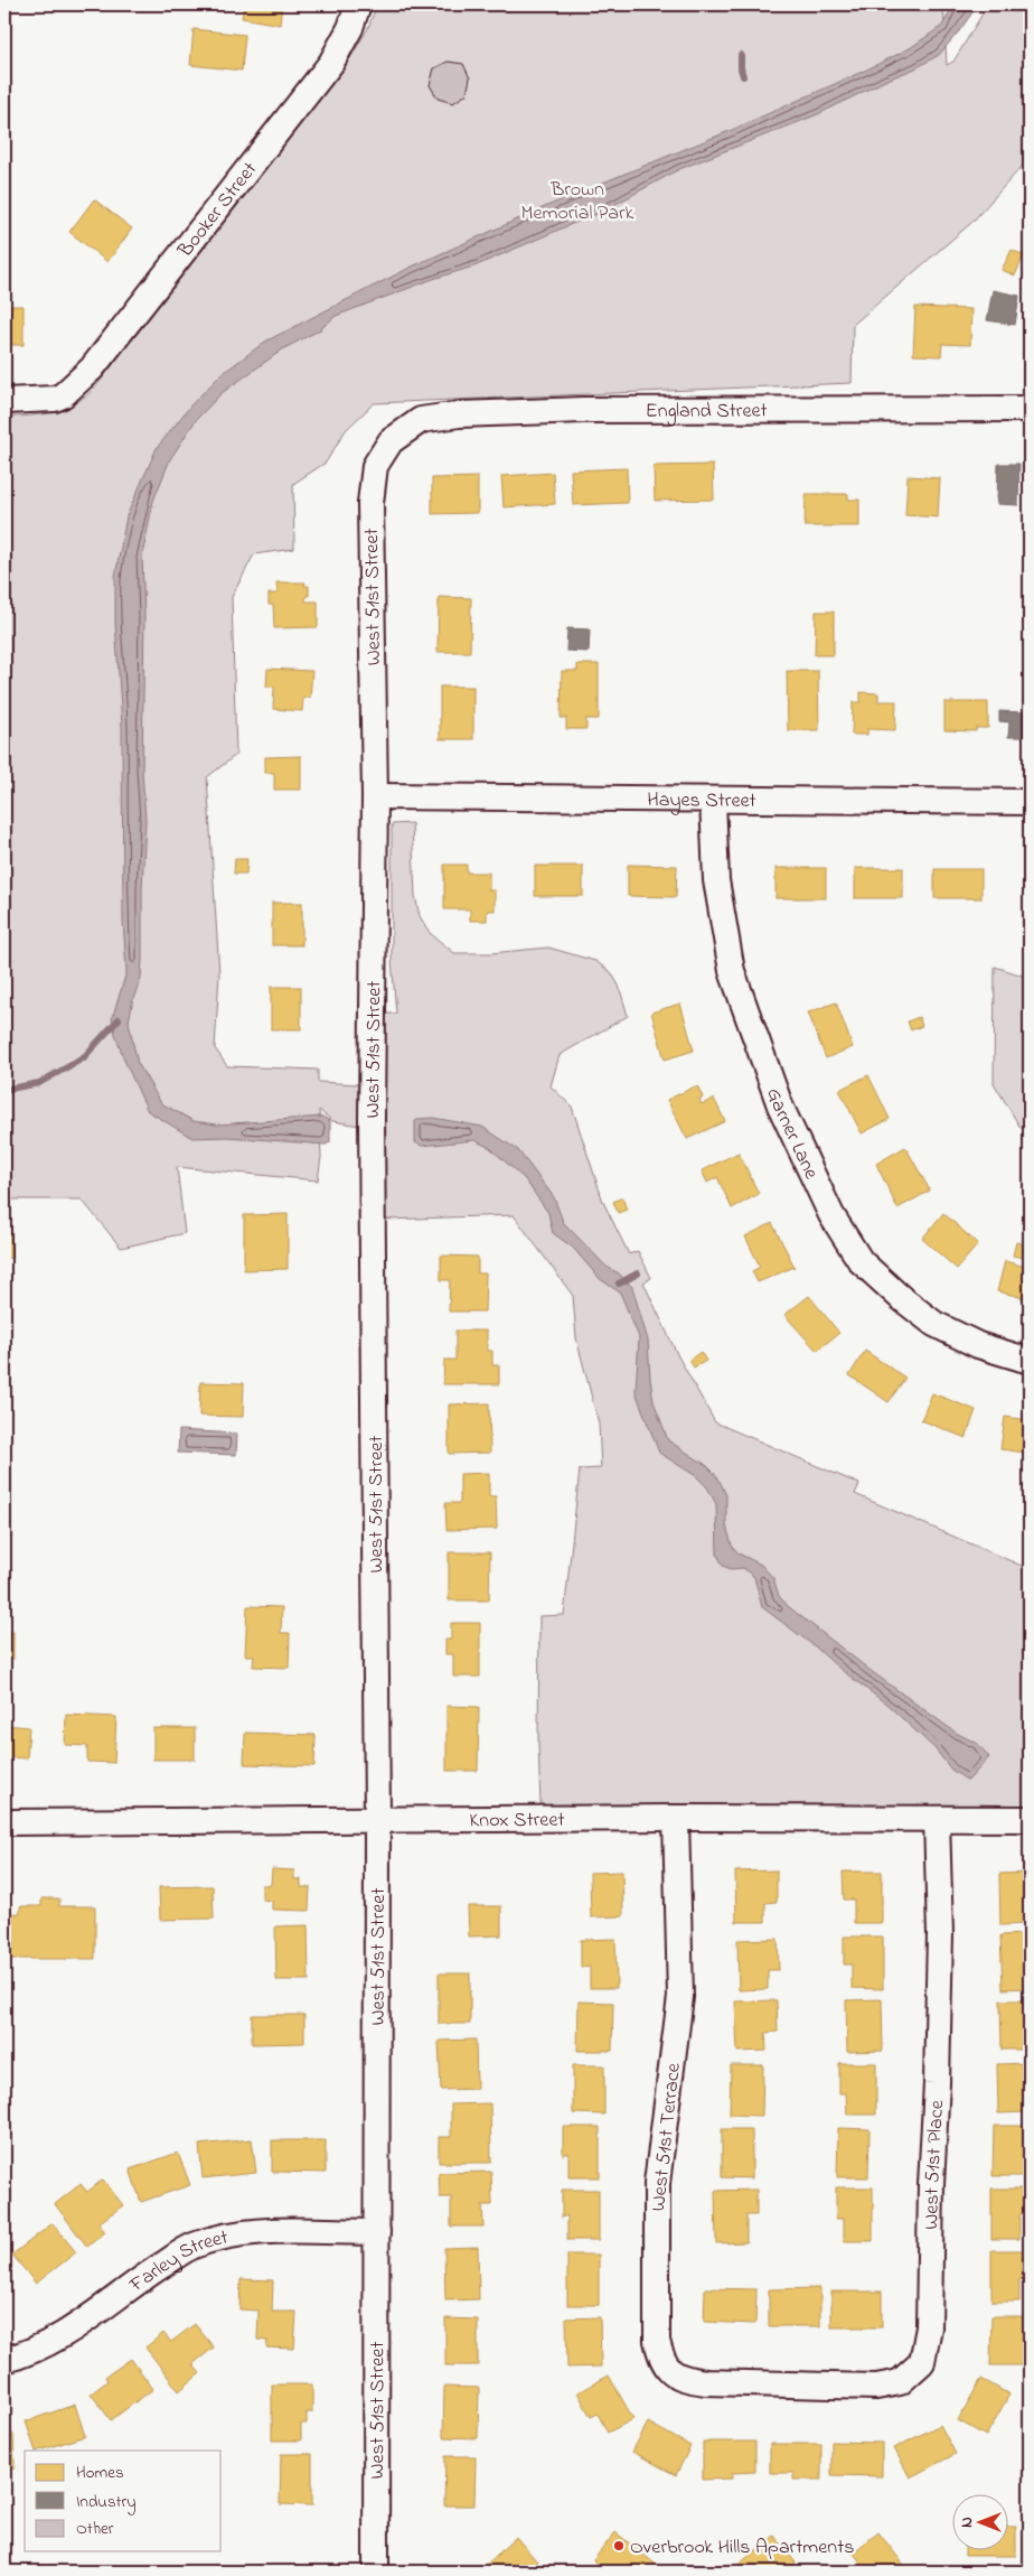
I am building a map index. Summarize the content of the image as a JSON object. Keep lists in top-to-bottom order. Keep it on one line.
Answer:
{"streets":{"street":["Booker Street","England Street","West 51st Street","Hayes Street","Garner Lane","Knox Street","West 51st Terrace","West 51st Place","Farley Street"]},"crossings":[["England Street","West 51st Street"],["West 51st Street","Hayes Street"],["West 51st Street","Knox Street"],["West 51st Street","Farley Street"],["Hayes Street","Garner Lane"],["Knox Street","West 51st Terrace"],["Knox Street","West 51st Place"],["West 51st Terrace","West 51st Place"]],"parks":["Brown Memorial Park"],"places":["Overbrook Hills Apartments"],"legend":["Homes","Industry","Other"],"north":"left"}
